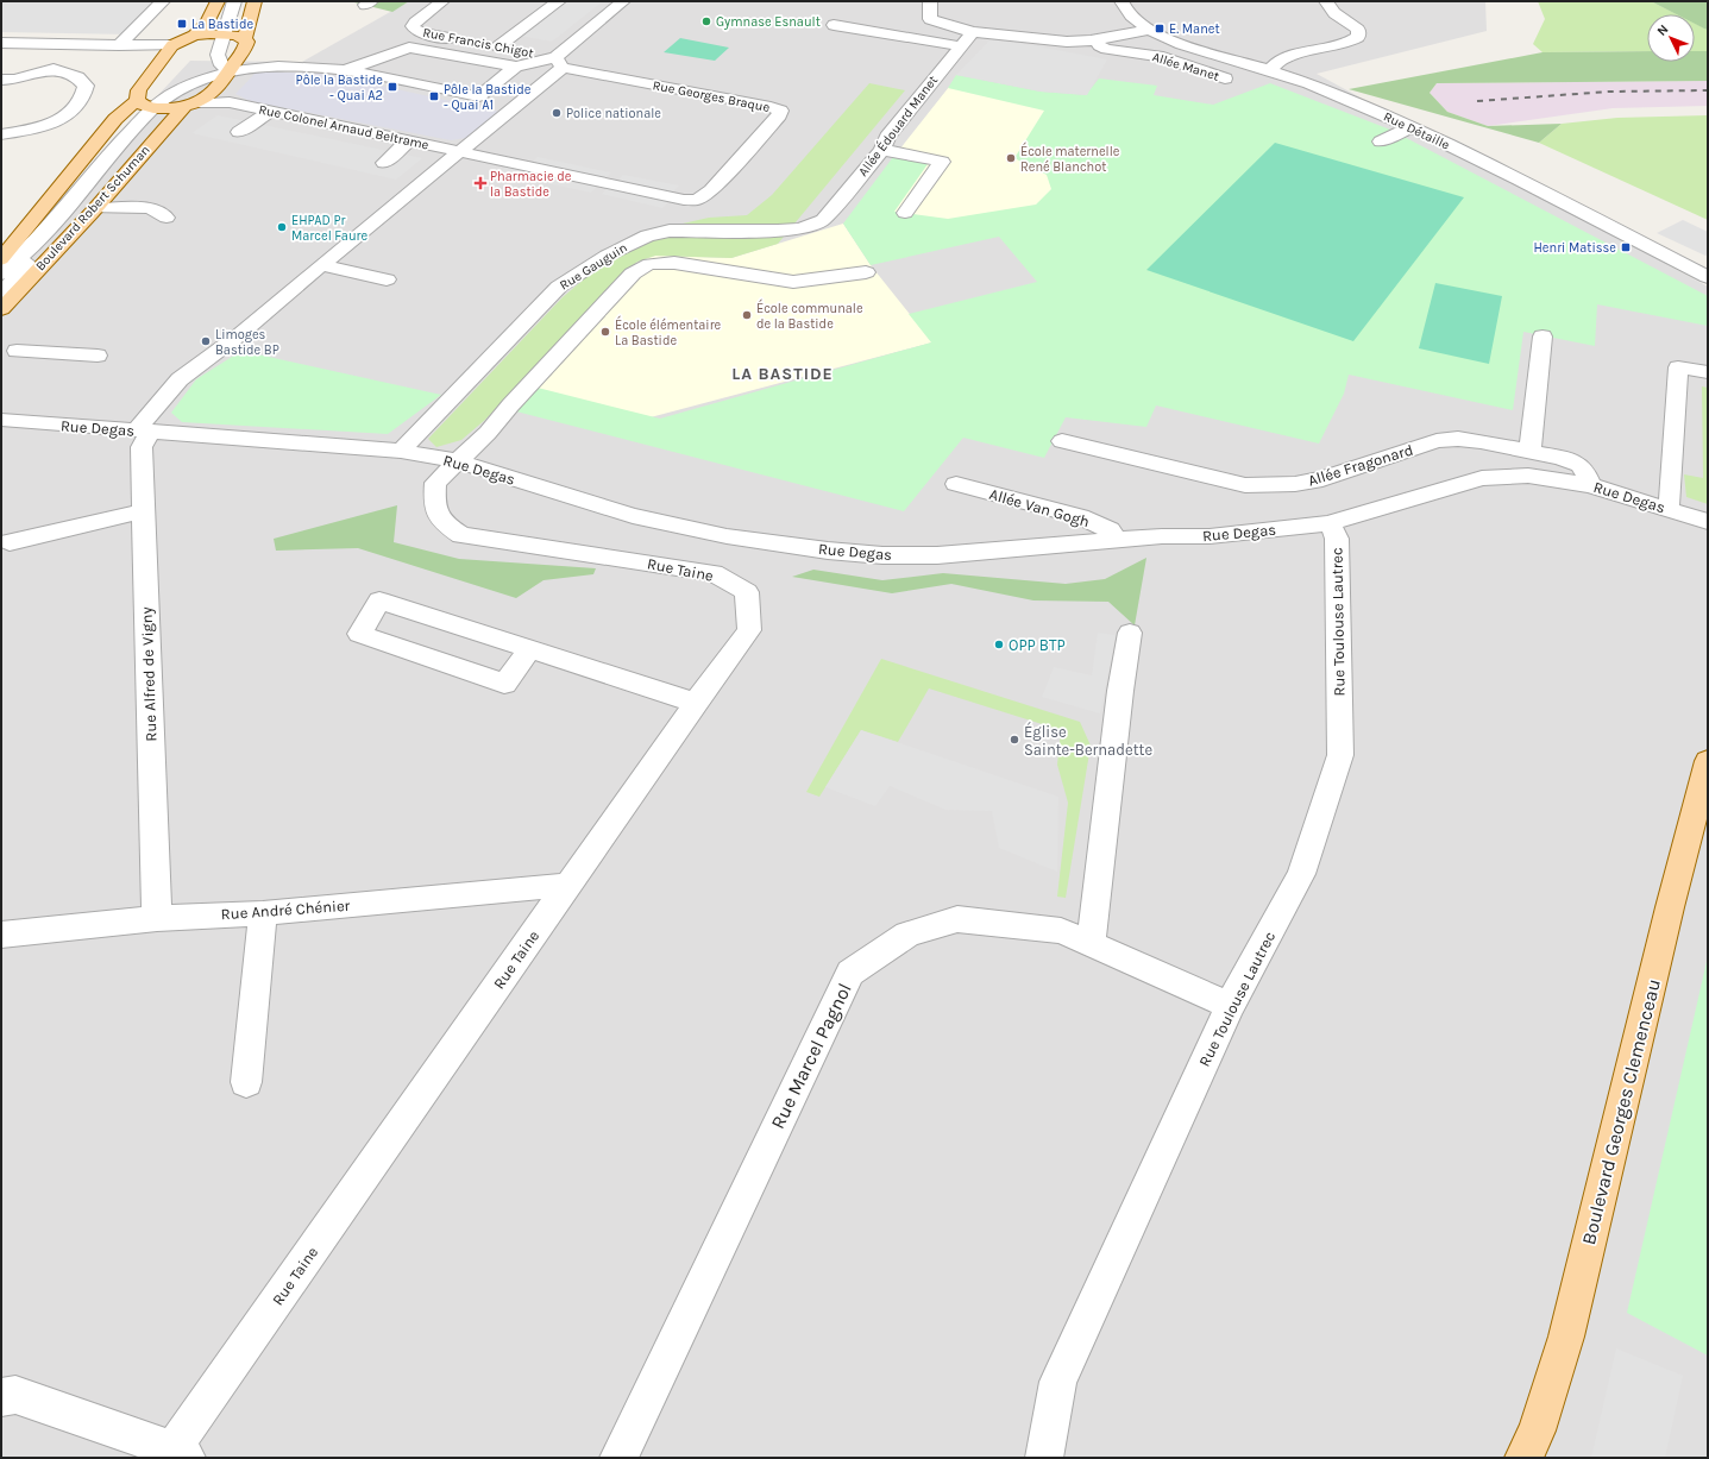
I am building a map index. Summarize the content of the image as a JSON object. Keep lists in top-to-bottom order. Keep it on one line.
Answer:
{"streets":{"main road":["Boulevard Robert Schuman","Boulevard Georges Clemenceau"],"street":["Rue Francis Chigot","Allée Manet","Rue Georges Braque","Allée Édouard Manet","Rue Colonel Arnaud Beltrame","Rue Détaille","Rue Gauguin","Rue Degas","Allée Fragonard","Allée Van Gogh","Rue Taine","Rue Toulouse Lautrec","Rue Alfred de Vigny","Rue André Chénier","Rue Marcel Pagnol"]},"crossings":[["Rue Francis Chigot","Rue Georges Braque"],["Rue Georges Braque","Rue Colonel Arnaud Beltrame"],["Allée Édouard Manet","Rue Gauguin"],["Rue Colonel Arnaud Beltrame","Boulevard Robert Schuman"],["Rue Gauguin","Rue Degas"],["Rue Degas","Allée Fragonard"],["Rue Degas","Allée Van Gogh"],["Rue Degas","Rue Taine"],["Rue Degas","Rue Toulouse Lautrec"],["Rue Degas","Rue Alfred de Vigny"],["Rue Taine","Rue André Chénier"],["Rue Toulouse Lautrec","Rue Marcel Pagnol"],["Rue Alfred de Vigny","Rue André Chénier"]],"districts":["LA BASTIDE"],"places":{"other":["Gymnase Esnault","Police nationale","École maternelle René Blanchot","EHPAD Pr Marcel Faure","École communale de la Bastide","École élémentaire La Bastide","Limoges Bastide BP","OPP BTP","Église Sainte-Bernadette"],"transit":["La Bastide","E. Manet","Pôle la Bastide - Quai A2","Pôle la Bastide - Quai A1","Henri Matisse"],"health":["Pharmacie de la Bastide"]},"north":"top left"}
